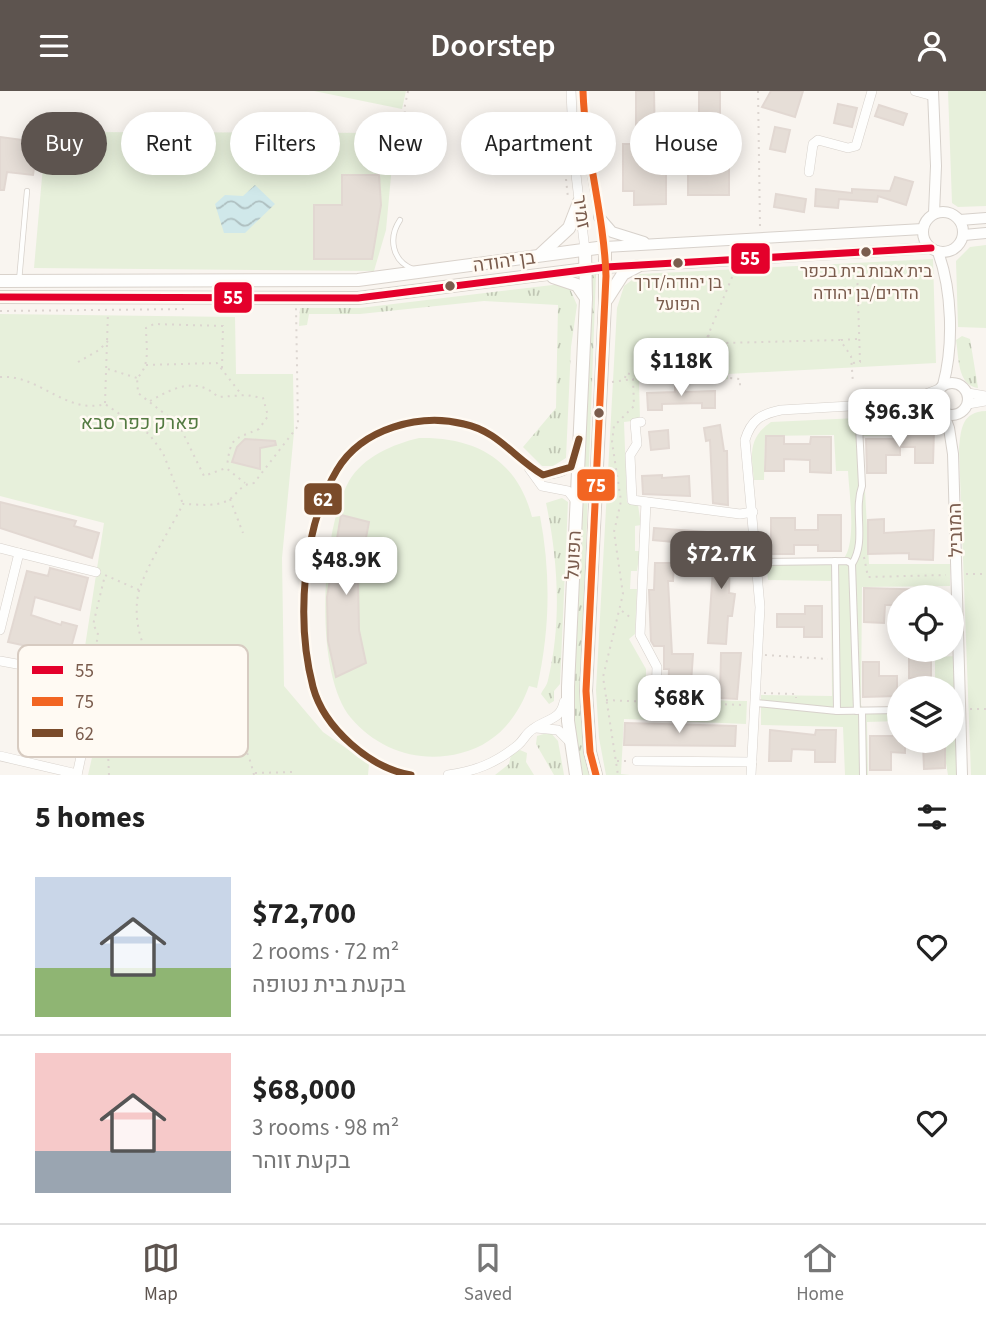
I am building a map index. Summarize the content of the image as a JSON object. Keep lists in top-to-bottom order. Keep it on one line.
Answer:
{"streets":{"main road":["בן יהודה","הפועל"],"street":["זמיר","המוביל"]},"crossings":[["זמיר","בן יהודה"],["זמיר","הפועל"],["בן יהודה","המוביל"],["בן יהודה","הפועל"]],"parks":["פארק כפר סבא"],"places":["בית אבות בית בכפר הדרים/בן יהודה","בן יהודה/דרך הפועל"],"lines":["transit line 75","transit line 55","transit line 62"],"legend":["55","75","62"],"page":{"header":"Doorstep","chip":["Buy","Rent","Filters","New","Apartment","House"],"price":["$118K","$96.3K","$72.7K","$48.9K","$68K"],"heading":"5 homes","list":[{"name":"$72,700","note":"2 rooms · 72 m² · בקעת בית נטופה"},{"name":"$68,000","note":"3 rooms · 98 m² · בקעת זוהר"}],"tabs":["Map","Saved","Home"]}}
